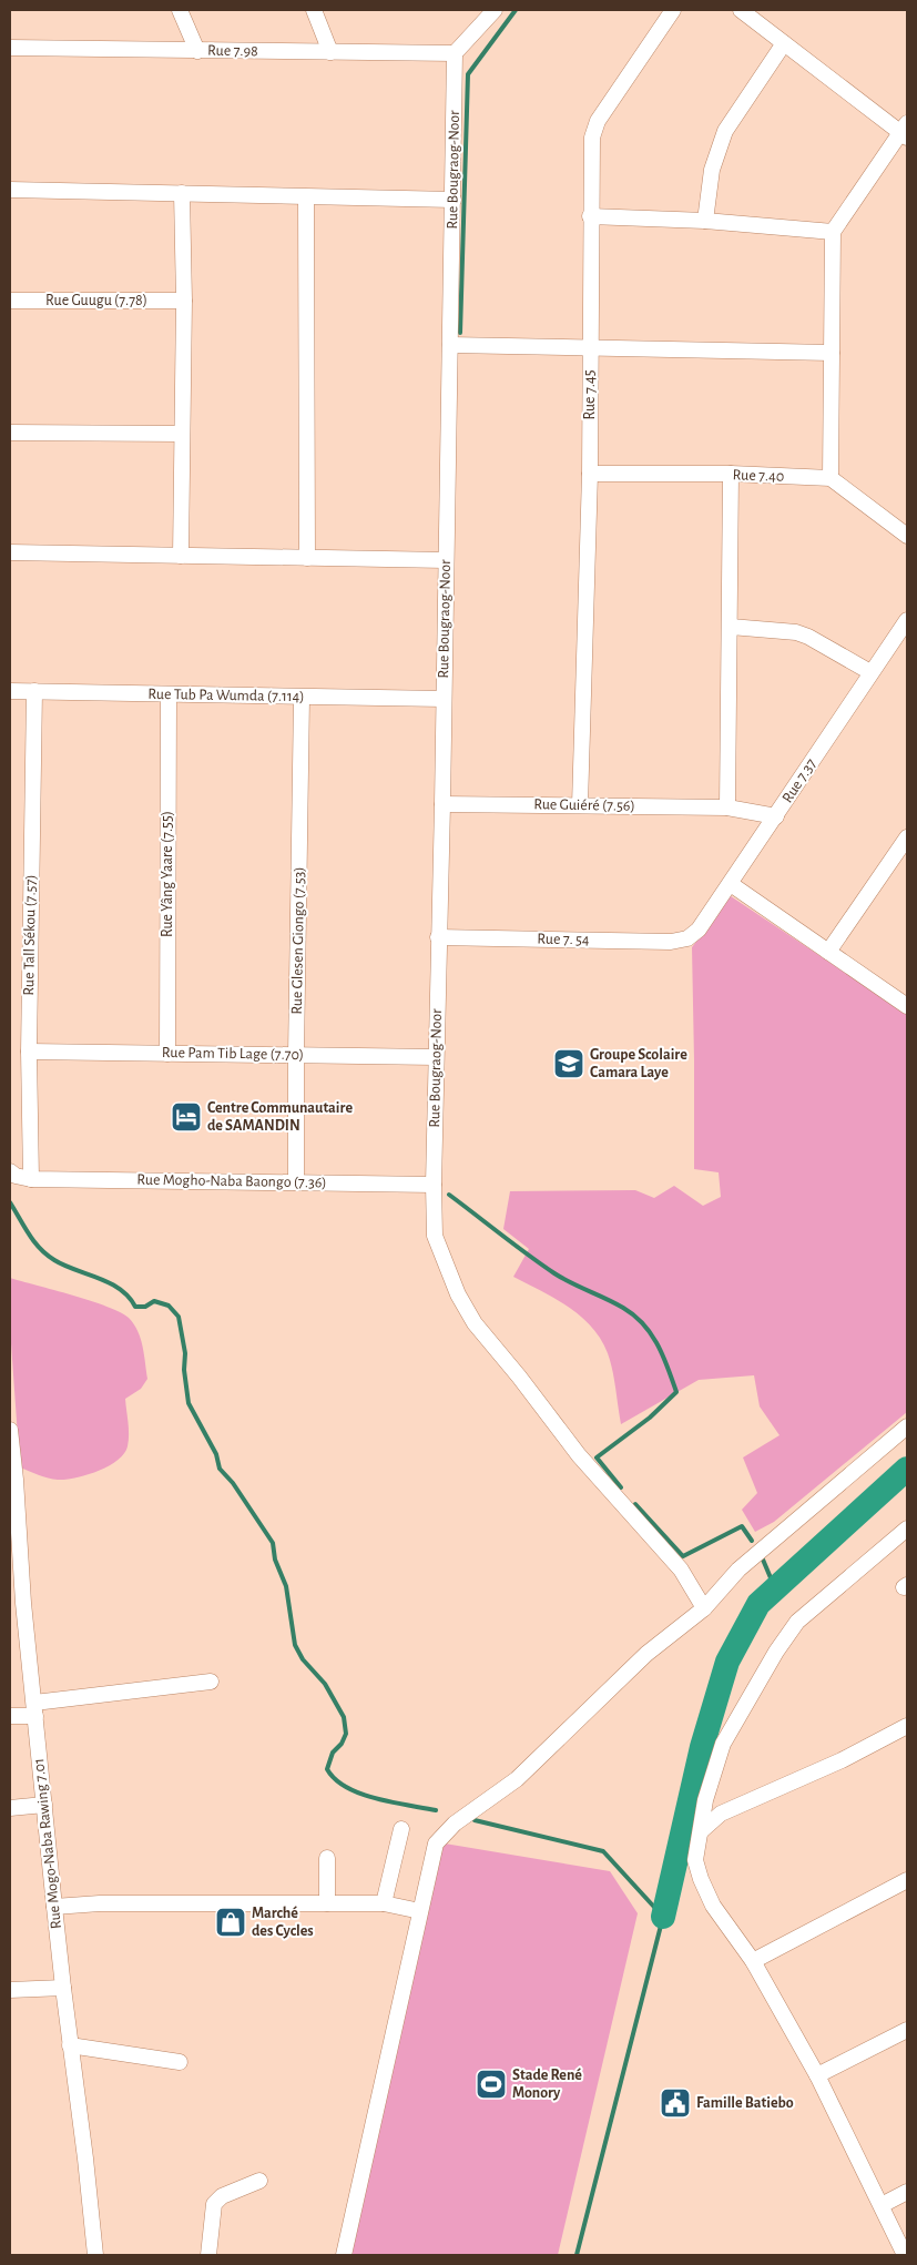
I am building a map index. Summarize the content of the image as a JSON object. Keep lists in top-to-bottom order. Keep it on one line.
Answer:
{"streets":{"street":["Rue 7.98","Rue Bougraog-Noor","Rue Guugu (7.78)","Rue 7.45","Rue 7.40","Rue Tub Pa Wumda (7.114)","Rue 7.37","Rue Guiéré (7.56)","Rue Yâng Yaare (7.55)","Rue Tall Sékou (7.57)","Rue 7. 54","Rue Glesen Giongo (7.53)","Rue Pam Tib Lage (7.70)","Rue Mogho-Naba Baongo (7.36)","Rue Mogo-Naba Rawing 7.01"]},"crossings":[["Rue 7.98","Rue Bougraog-Noor"],["Rue Bougraog-Noor","Rue Tub Pa Wumda (7.114)"],["Rue Bougraog-Noor","Rue Guiéré (7.56)"],["Rue Bougraog-Noor","Rue 7. 54"],["Rue Bougraog-Noor","Rue Pam Tib Lage (7.70)"],["Rue Bougraog-Noor","Rue Mogho-Naba Baongo (7.36)"],["Rue 7.45","Rue 7.40"],["Rue 7.45","Rue Guiéré (7.56)"],["Rue Tub Pa Wumda (7.114)","Rue Yâng Yaare (7.55)"],["Rue Tub Pa Wumda (7.114)","Rue Tall Sékou (7.57)"],["Rue Tub Pa Wumda (7.114)","Rue Glesen Giongo (7.53)"],["Rue 7.37","Rue Guiéré (7.56)"],["Rue 7.37","Rue 7. 54"],["Rue Yâng Yaare (7.55)","Rue Pam Tib Lage (7.70)"],["Rue Tall Sékou (7.57)","Rue Pam Tib Lage (7.70)"],["Rue Tall Sékou (7.57)","Rue Mogho-Naba Baongo (7.36)"],["Rue Glesen Giongo (7.53)","Rue Pam Tib Lage (7.70)"],["Rue Glesen Giongo (7.53)","Rue Mogho-Naba Baongo (7.36)"]],"places":{"school or university":["Groupe Scolaire Camara Laye"],"hotel":["Centre Communautaire de SAMANDIN"],"shop":["Marché des Cycles"],"sports":["Stade René Monory"],"public building":["Famille Batiebo"]}}
